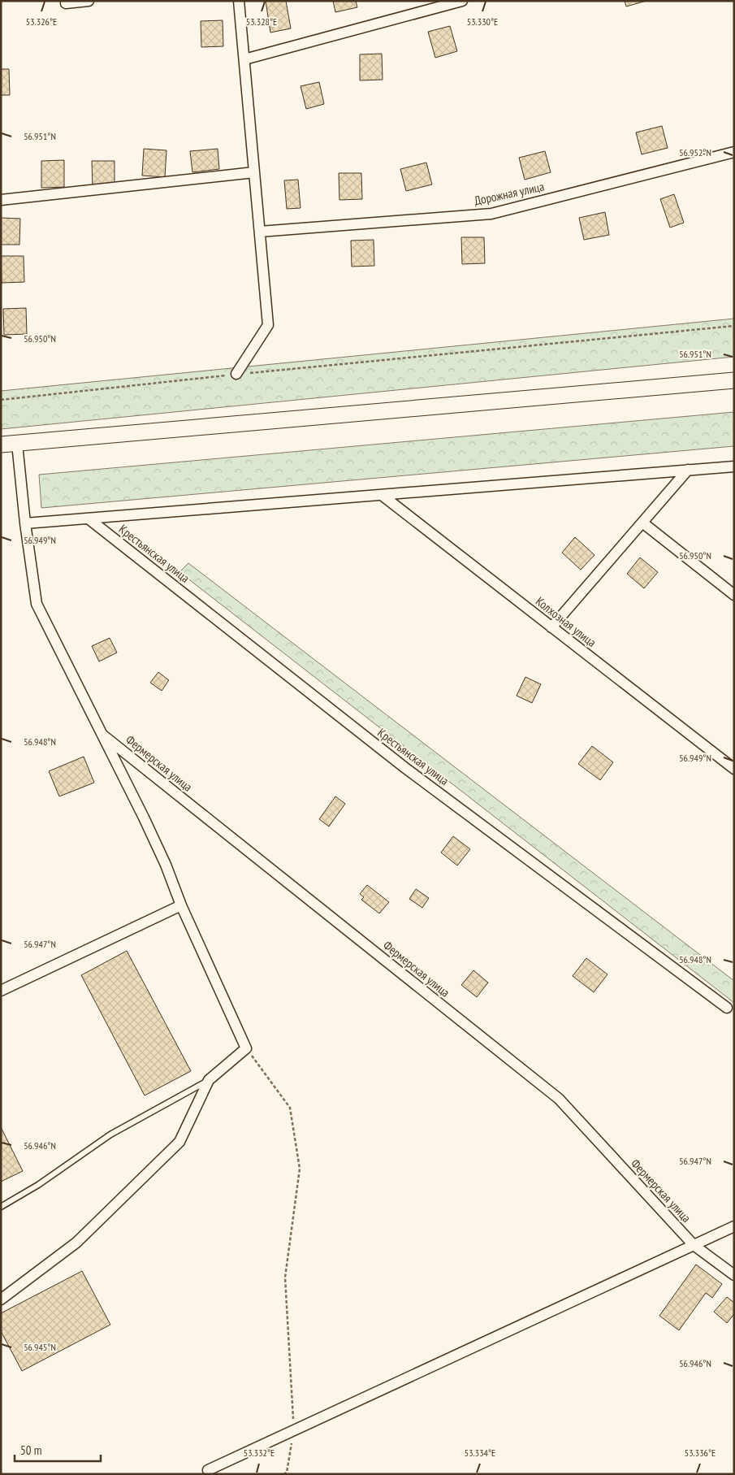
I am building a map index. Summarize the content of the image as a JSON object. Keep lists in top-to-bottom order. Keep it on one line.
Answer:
{"streets":{"street":["Дорожная улица","Крестьянская улица","Колхозная улица","Фермерская улица"]},"scale_bar":"50 m","coordinates":["53.326°E","53.328°E","53.330°E","56.951°N","56.952°N","56.950°N","56.949°N","56.948°N","56.947°N","56.946°N","56.945°N","53.332°E","53.334°E","53.336°E"]}
